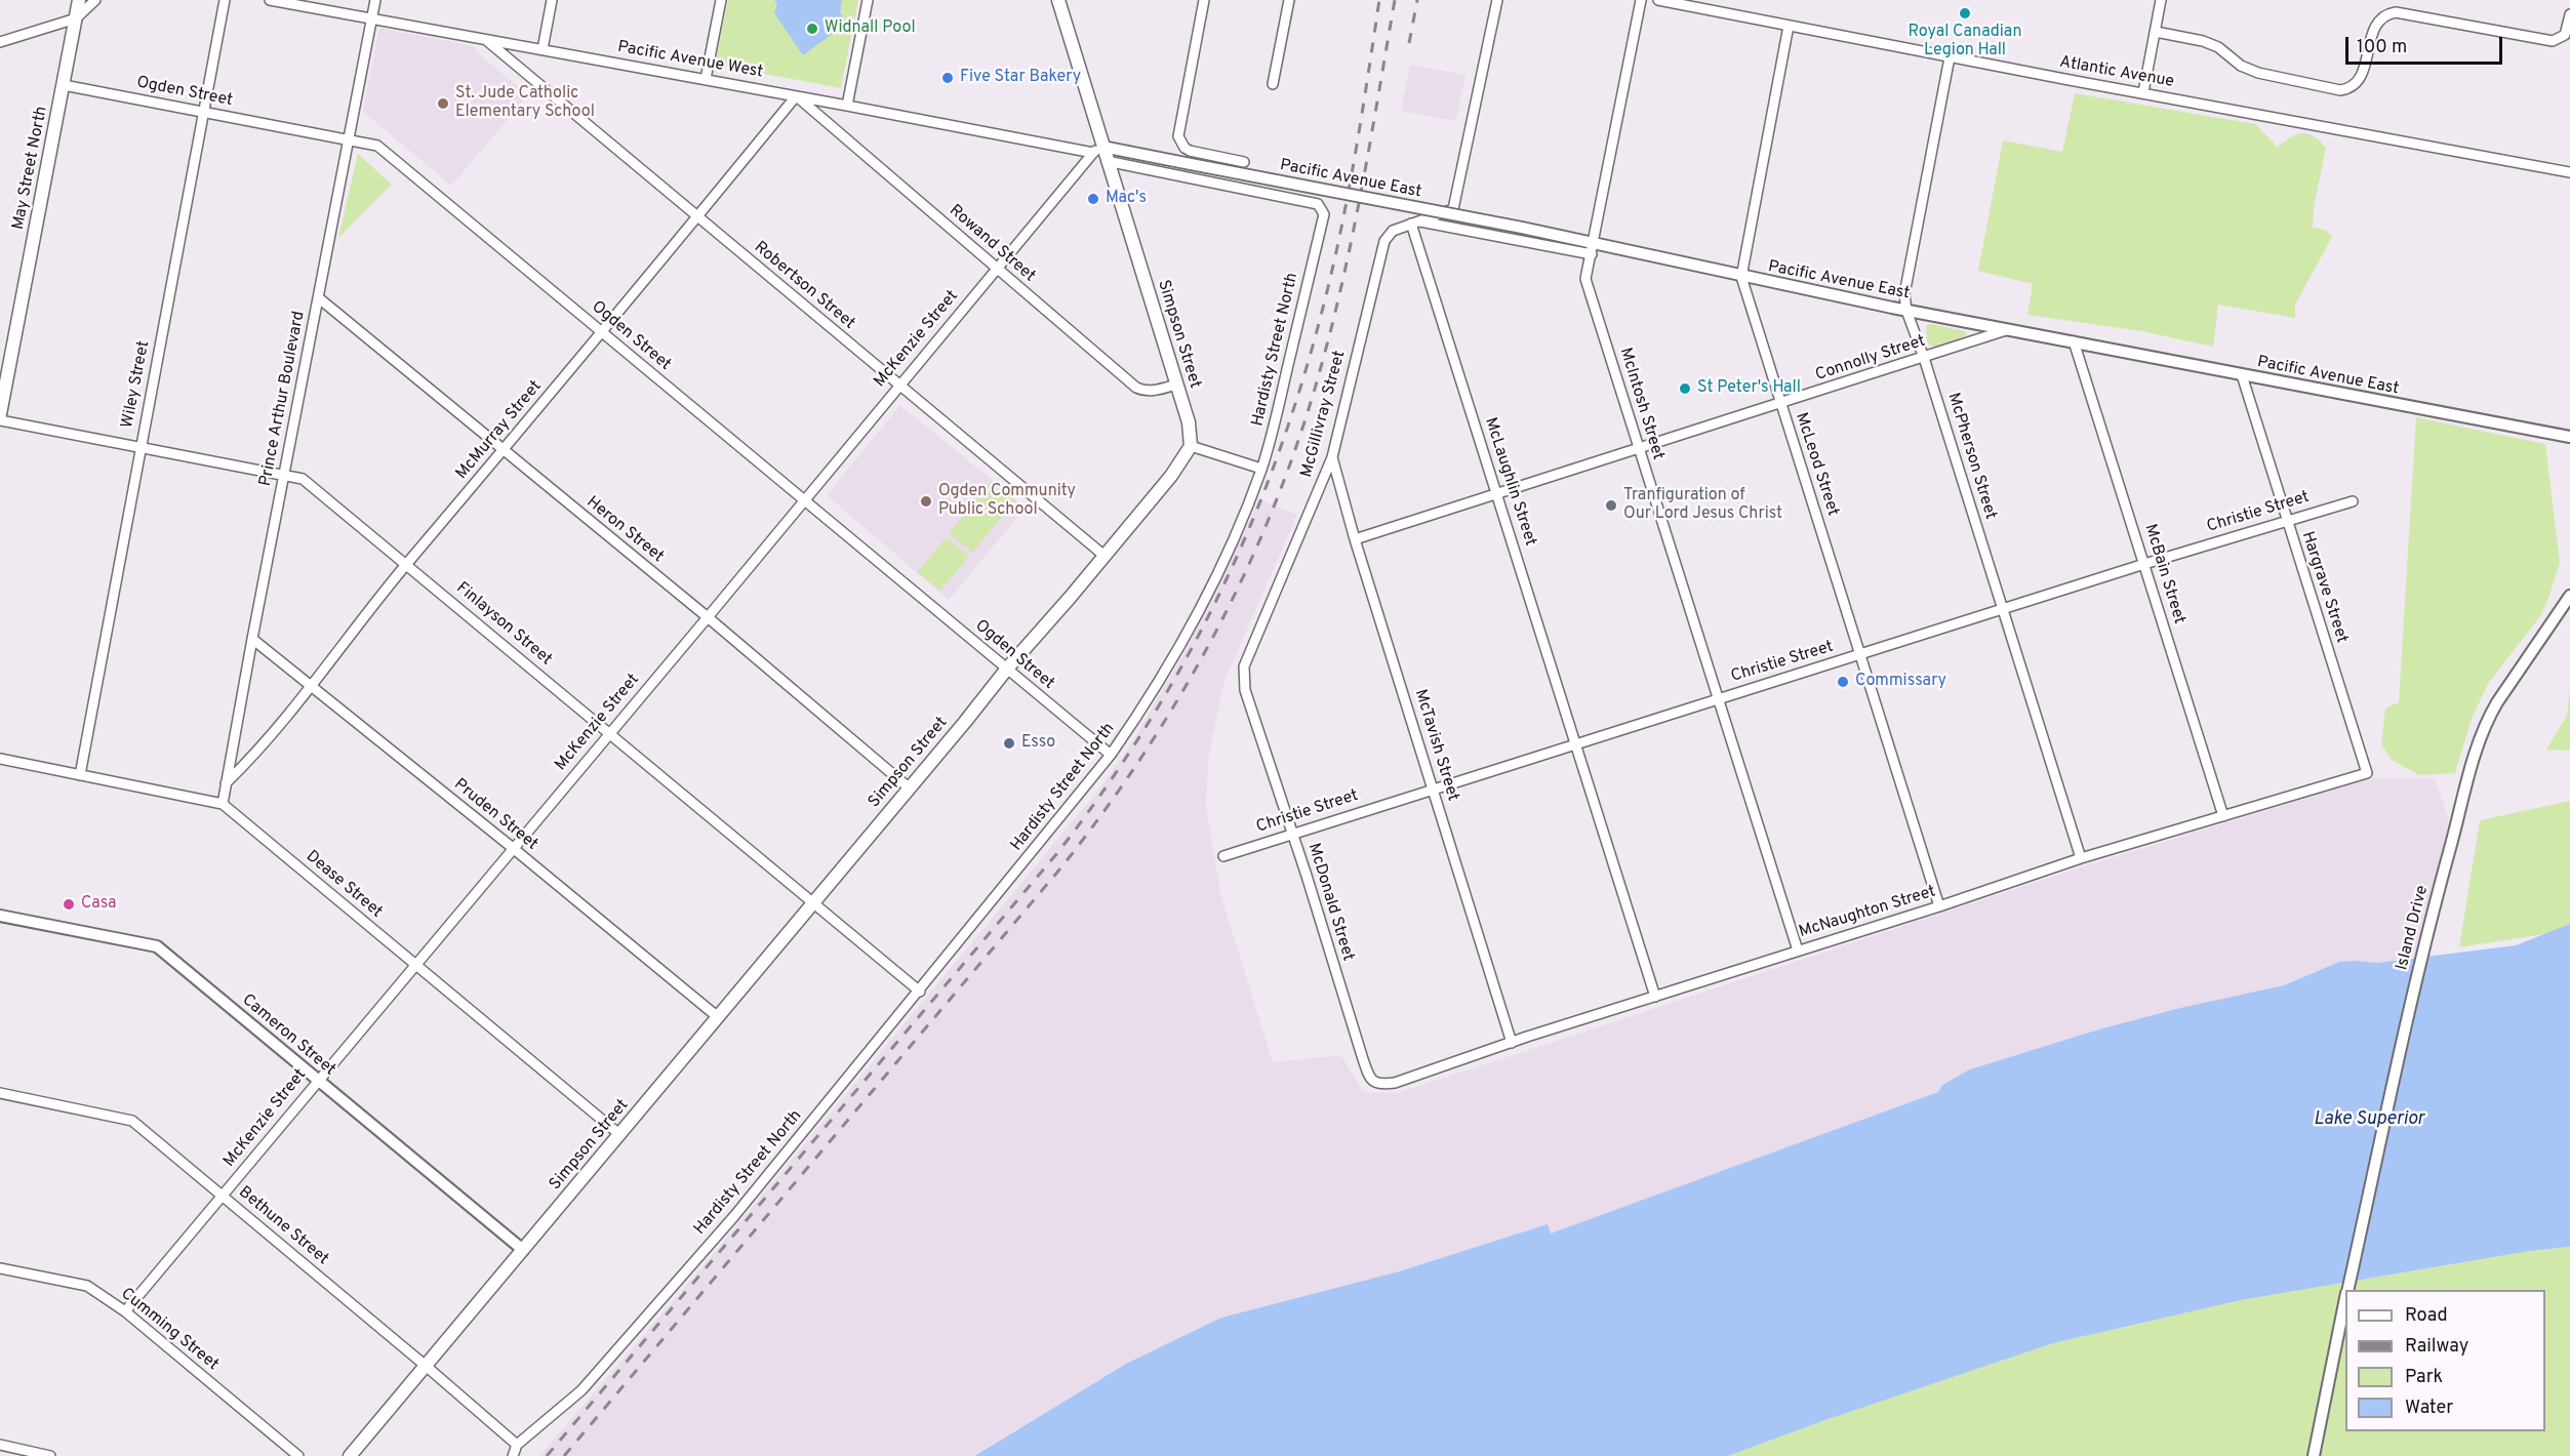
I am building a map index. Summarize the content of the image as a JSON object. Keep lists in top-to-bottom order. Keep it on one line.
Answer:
{"streets":{"main road":["May Street North","Simpson Street"],"street":["Pacific Avenue West","Atlantic Avenue","Ogden Street","Pacific Avenue East","Rowand Street","Robertson Street","McKenzie Street","Hardisty Street North","Connolly Street","Wiley Street","Prince Arthur Boulevard","McIntosh Street","McGillivray Street","McMurray Street","McPherson Street","McLeod Street","McLaughlin Street","Christie Street","Heron Street","McBain Street","Hargrave Street","Finlayson Street","McTavish Street","Pruden Street","Dease Street","McDonald Street","McNaughton Street","Island Drive","Cameron Street","Bethune Street","Cumming Street"]},"crossings":[["Pacific Avenue West","Pacific Avenue East"],["Pacific Avenue West","Rowand Street"],["Pacific Avenue West","Robertson Street"],["Pacific Avenue West","Simpson Street"],["Pacific Avenue West","McKenzie Street"],["Pacific Avenue West","Prince Arthur Boulevard"],["Pacific Avenue West","McMurray Street"],["Atlantic Avenue","McPherson Street"],["Atlantic Avenue","McLeod Street"],["Ogden Street","May Street North"],["Ogden Street","Simpson Street"],["Ogden Street","McKenzie Street"],["Ogden Street","Hardisty Street North"],["Ogden Street","Wiley Street"],["Ogden Street","Prince Arthur Boulevard"],["Ogden Street","McMurray Street"],["Pacific Avenue East","Simpson Street"],["Pacific Avenue East","McKenzie Street"],["Pacific Avenue East","Connolly Street"],["Pacific Avenue East","McIntosh Street"],["Pacific Avenue East","McPherson Street"],["Pacific Avenue East","McLeod Street"],["Pacific Avenue East","McBain Street"],["Pacific Avenue East","Hargrave Street"],["Rowand Street","Simpson Street"],["Rowand Street","McKenzie Street"],["Rowand Street","McMurray Street"],["Robertson Street","Simpson Street"],["Robertson Street","McKenzie Street"],["Robertson Street","McMurray Street"],["Simpson Street","McKenzie Street"],["Simpson Street","Hardisty Street North"],["Simpson Street","Heron Street"],["Simpson Street","Finlayson Street"],["Simpson Street","Pruden Street"],["Simpson Street","Dease Street"],["Simpson Street","Cameron Street"],["Simpson Street","Bethune Street"],["McKenzie Street","Heron Street"],["McKenzie Street","Finlayson Street"],["McKenzie Street","Pruden Street"],["McKenzie Street","Dease Street"],["McKenzie Street","Cameron Street"],["McKenzie Street","Bethune Street"],["McKenzie Street","Cumming Street"],["Hardisty Street North","Finlayson Street"],["Hardisty Street North","Bethune Street"],["Connolly Street","McIntosh Street"],["Connolly Street","McPherson Street"],["Connolly Street","McLeod Street"],["Connolly Street","McLaughlin Street"],["Connolly Street","McTavish Street"],["Wiley Street","Finlayson Street"],["Wiley Street","Dease Street"],["Prince Arthur Boulevard","McMurray Street"],["Prince Arthur Boulevard","Heron Street"],["Prince Arthur Boulevard","Finlayson Street"],["Prince Arthur Boulevard","Pruden Street"],["Prince Arthur Boulevard","Dease Street"],["McIntosh Street","Christie Street"],["McIntosh Street","McNaughton Street"],["McGillivray Street","McLaughlin Street"],["McGillivray Street","McTavish Street"],["McGillivray Street","McDonald Street"],["McMurray Street","Heron Street"],["McMurray Street","Finlayson Street"],["McMurray Street","Pruden Street"],["McPherson Street","Christie Street"],["McPherson Street","McNaughton Street"],["McLeod Street","Christie Street"],["McLeod Street","McNaughton Street"],["McLaughlin Street","Christie Street"],["McLaughlin Street","McNaughton Street"],["Christie Street","McBain Street"],["Christie Street","Hargrave Street"],["Christie Street","McTavish Street"],["Christie Street","McDonald Street"],["McBain Street","McNaughton Street"],["Hargrave Street","McNaughton Street"],["McTavish Street","McNaughton Street"],["McDonald Street","McNaughton Street"]],"water":["Lake Superior"],"places":["Royal Canadian Legion Hall","Widnall Pool","Five Star Bakery","St. Jude Catholic Elementary School","Mac's","St Peter's Hall","Ogden Community Public School","Tranfiguration of Our Lord Jesus Christ","Commissary","Esso","Casa"],"legend":["Road","Railway","Park","Water"],"scale_bar":"100 m"}
